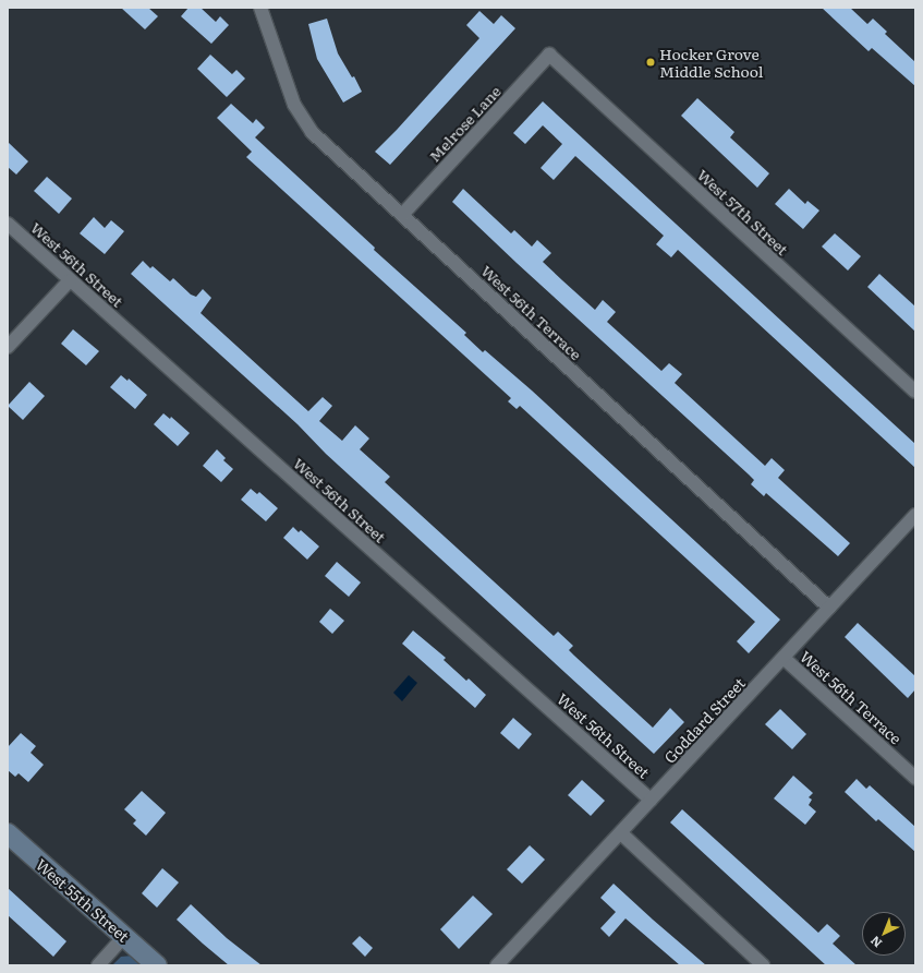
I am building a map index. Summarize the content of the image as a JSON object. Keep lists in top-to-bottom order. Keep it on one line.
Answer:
{"streets":{"street":["Melrose Lane","West 57th Street","West 56th Street","West 56th Terrace","Goddard Street","West 55th Street"]},"crossings":[["Melrose Lane","West 57th Street"],["Melrose Lane","West 56th Terrace"],["West 56th Street","Goddard Street"],["West 56th Terrace","Goddard Street"]],"places":["Hocker Grove Middle School"],"north":"bottom left"}
